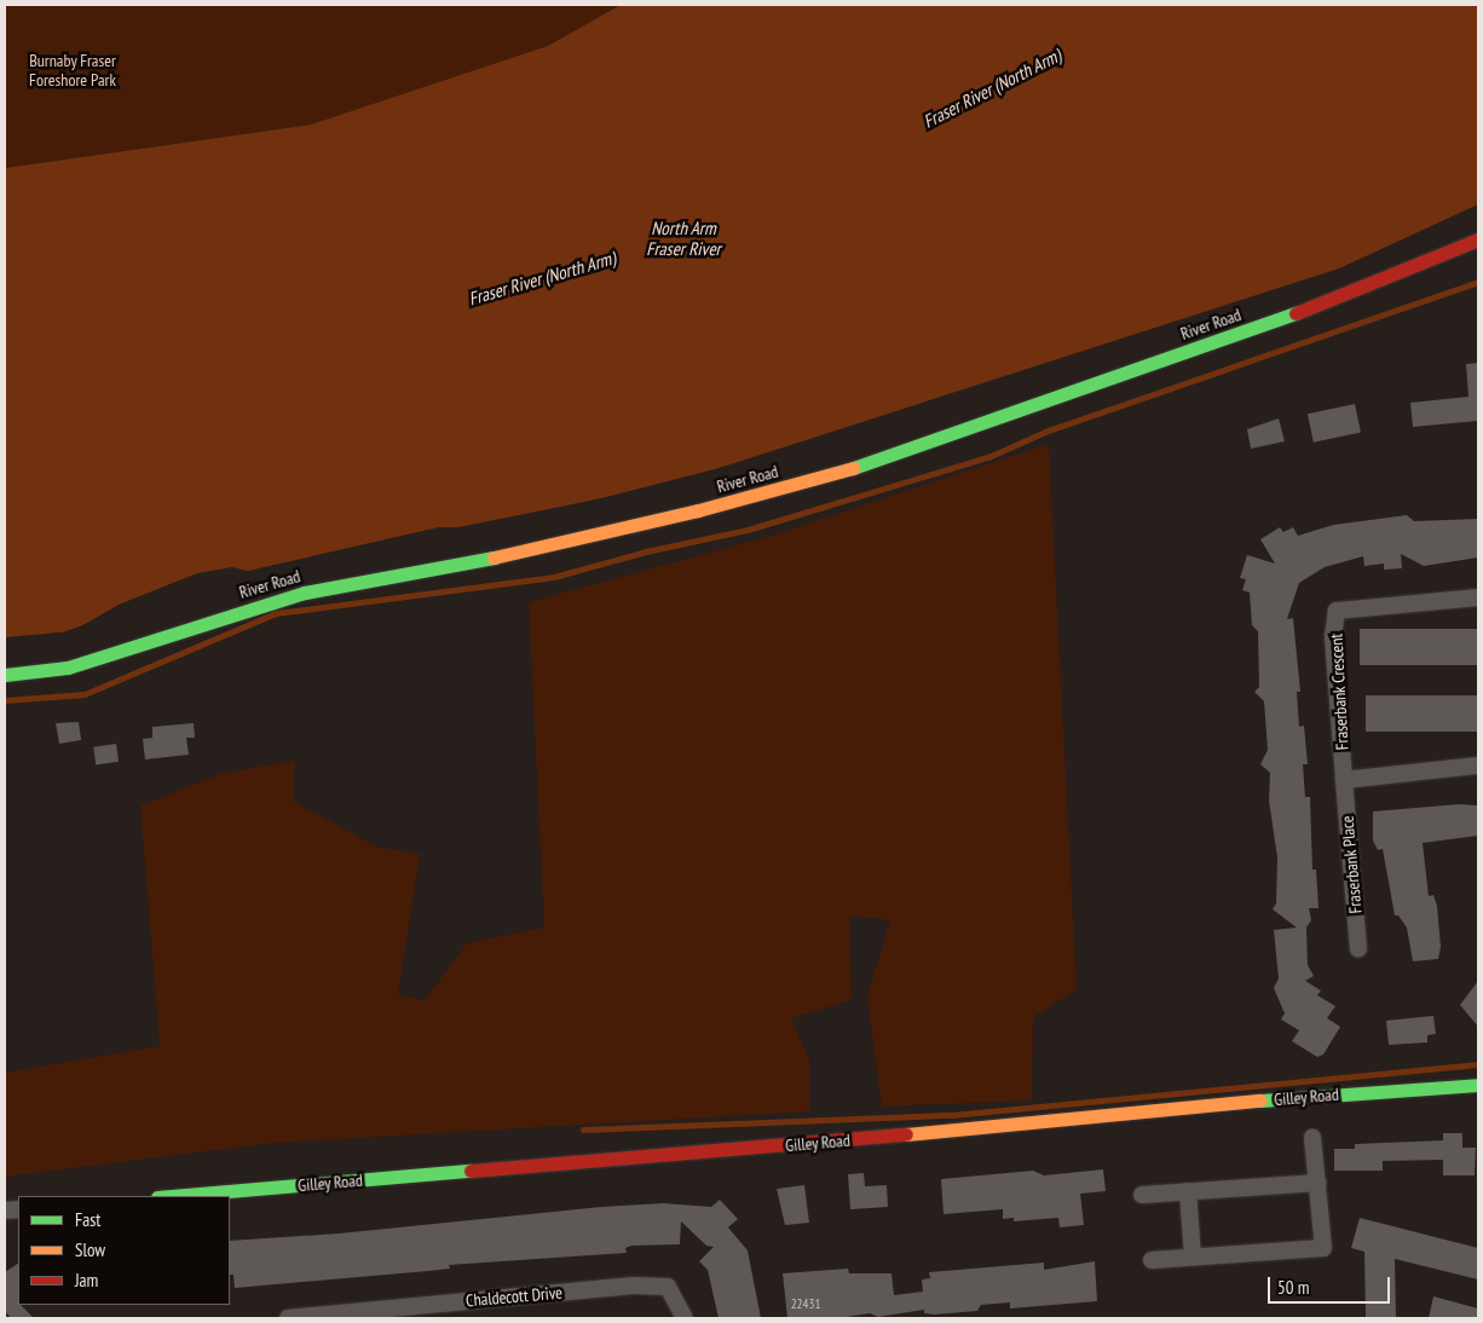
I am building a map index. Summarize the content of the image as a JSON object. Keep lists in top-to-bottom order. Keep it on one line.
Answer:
{"streets":{"street":["River Road","Fraserbank Crescent","Fraserbank Place","Gilley Road","Chaldecott Drive"]},"crossings":[["Fraserbank Crescent","Fraserbank Place"]],"water":["Fraser River (North Arm)","North Arm Fraser River"],"parks":["Burnaby Fraser Foreshore Park"],"house_numbers":["22431"],"legend":["Fast","Slow","Jam"],"scale_bar":"50 m"}
